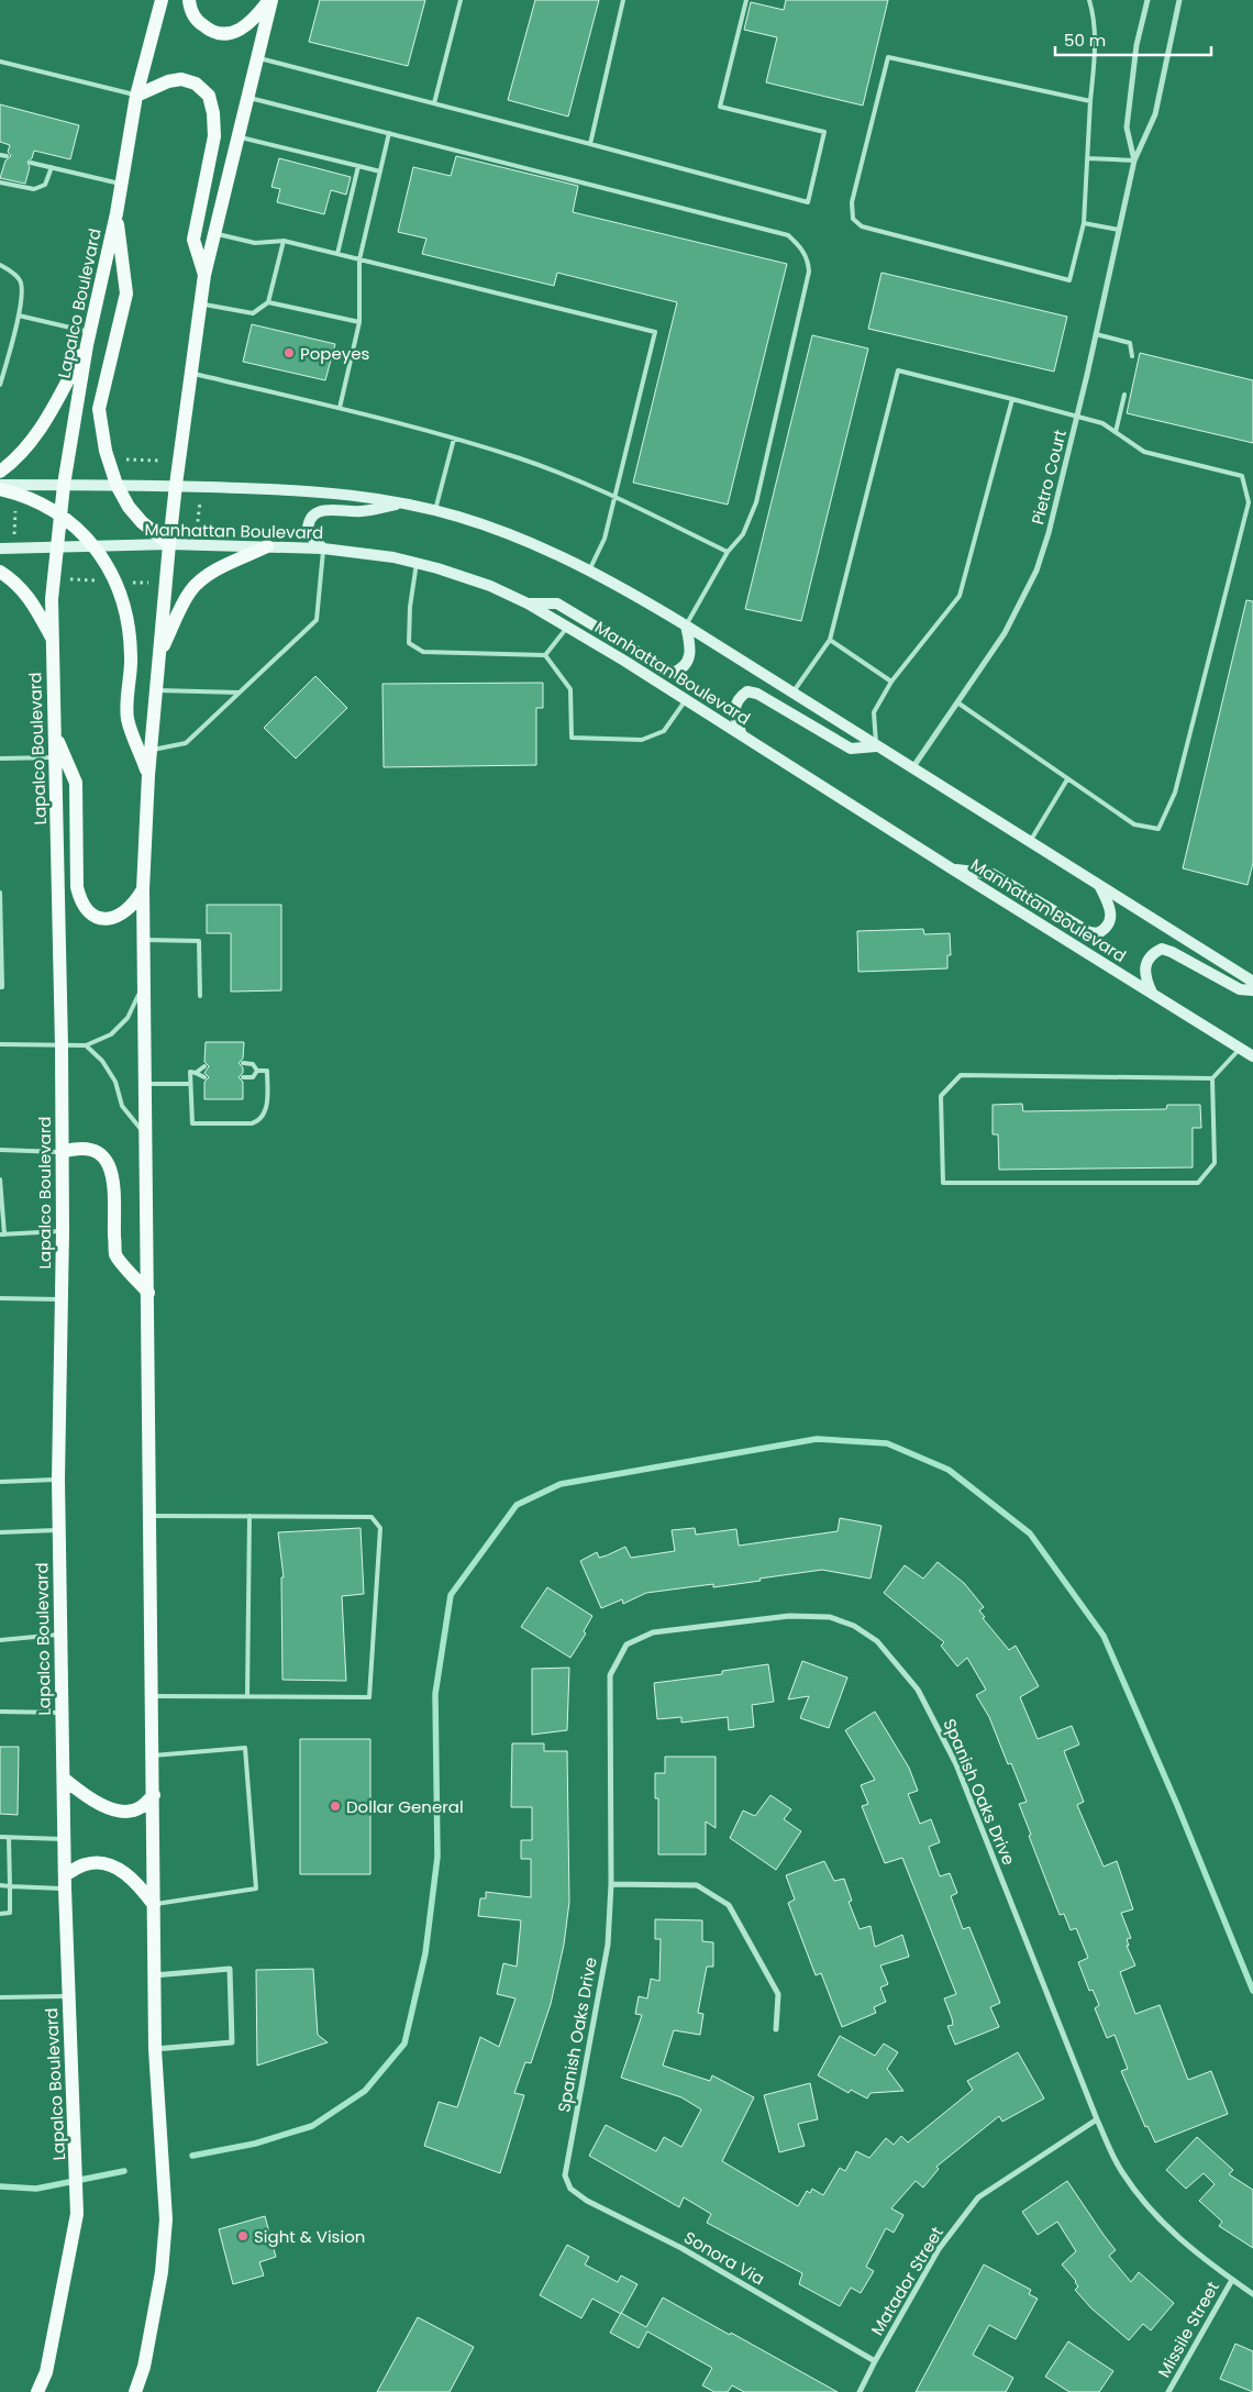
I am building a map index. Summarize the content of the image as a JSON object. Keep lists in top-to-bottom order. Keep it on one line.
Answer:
{"streets":{"main road":["Lapalco Boulevard"],"street":["Pietro Court","Manhattan Boulevard","Spanish Oaks Drive","Sonora Via","Matador Street","Missile Street"]},"crossings":[["Lapalco Boulevard","Manhattan Boulevard"],["Spanish Oaks Drive","Sonora Via"],["Spanish Oaks Drive","Matador Street"],["Spanish Oaks Drive","Missile Street"],["Sonora Via","Matador Street"]],"places":["Popeyes","Dollar General","Sight & Vision"],"scale_bar":"50 m"}
